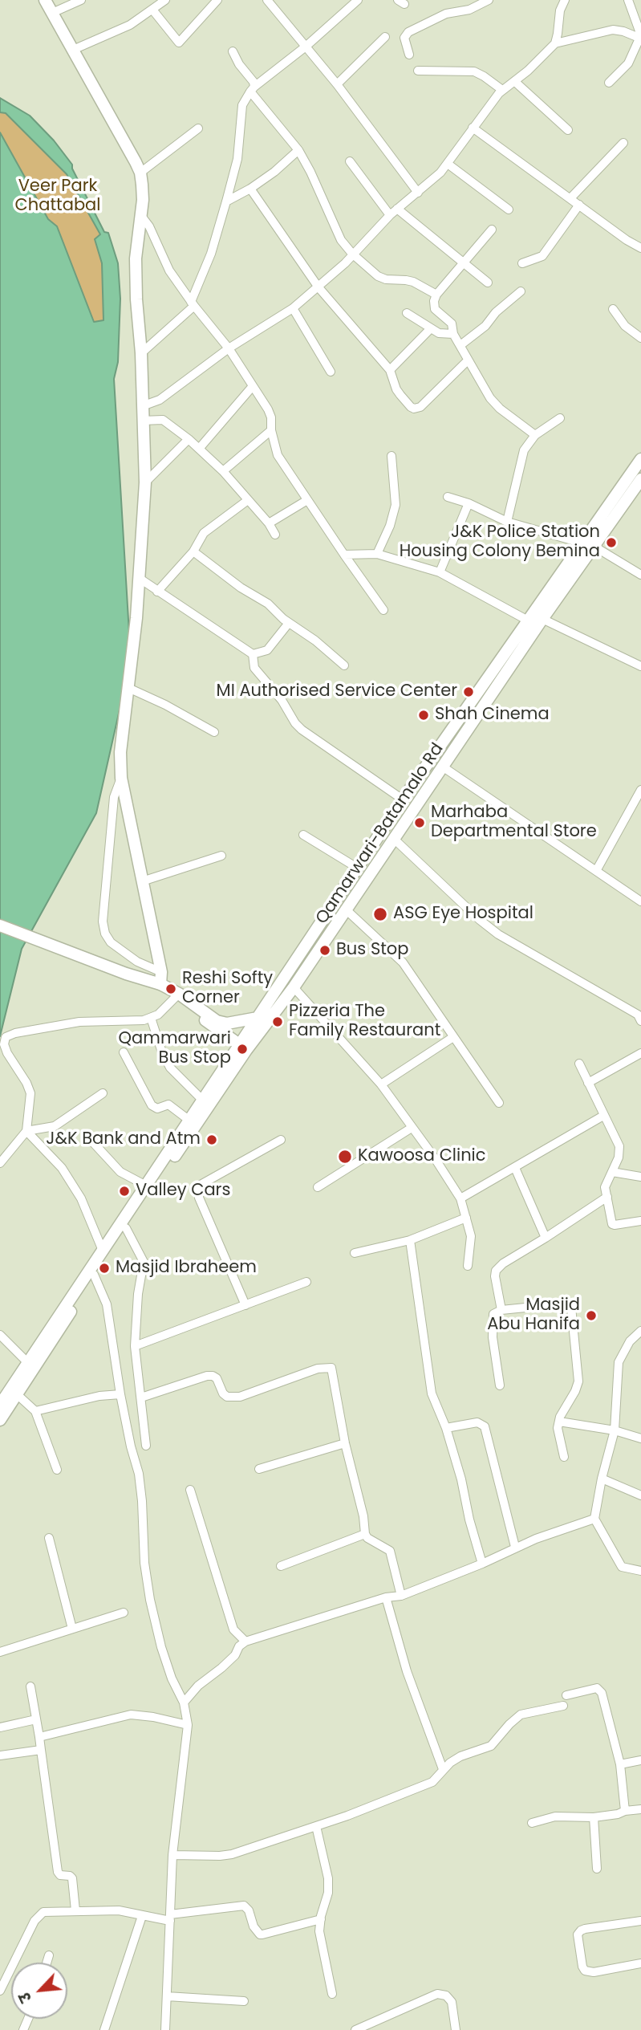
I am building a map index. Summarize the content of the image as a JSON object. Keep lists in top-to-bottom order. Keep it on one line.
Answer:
{"streets":{"main road":["Qamarwari-Batamalo Rd"]},"parks":["Veer Park Chattabal"],"places":["J&K Police Station Housing Colony Bemina","MI Authorised Service Center","Shah Cinema","Marhaba Departmental Store","ASG Eye Hospital","Bus Stop","Reshi Softy Corner","Pizzeria The Family Restaurant","Qammarwari Bus Stop","J&K Bank and Atm","Kawoosa Clinic","Valley Cars","Masjid Ibraheem","Masjid Abu Hanifa"],"north":"bottom left"}
